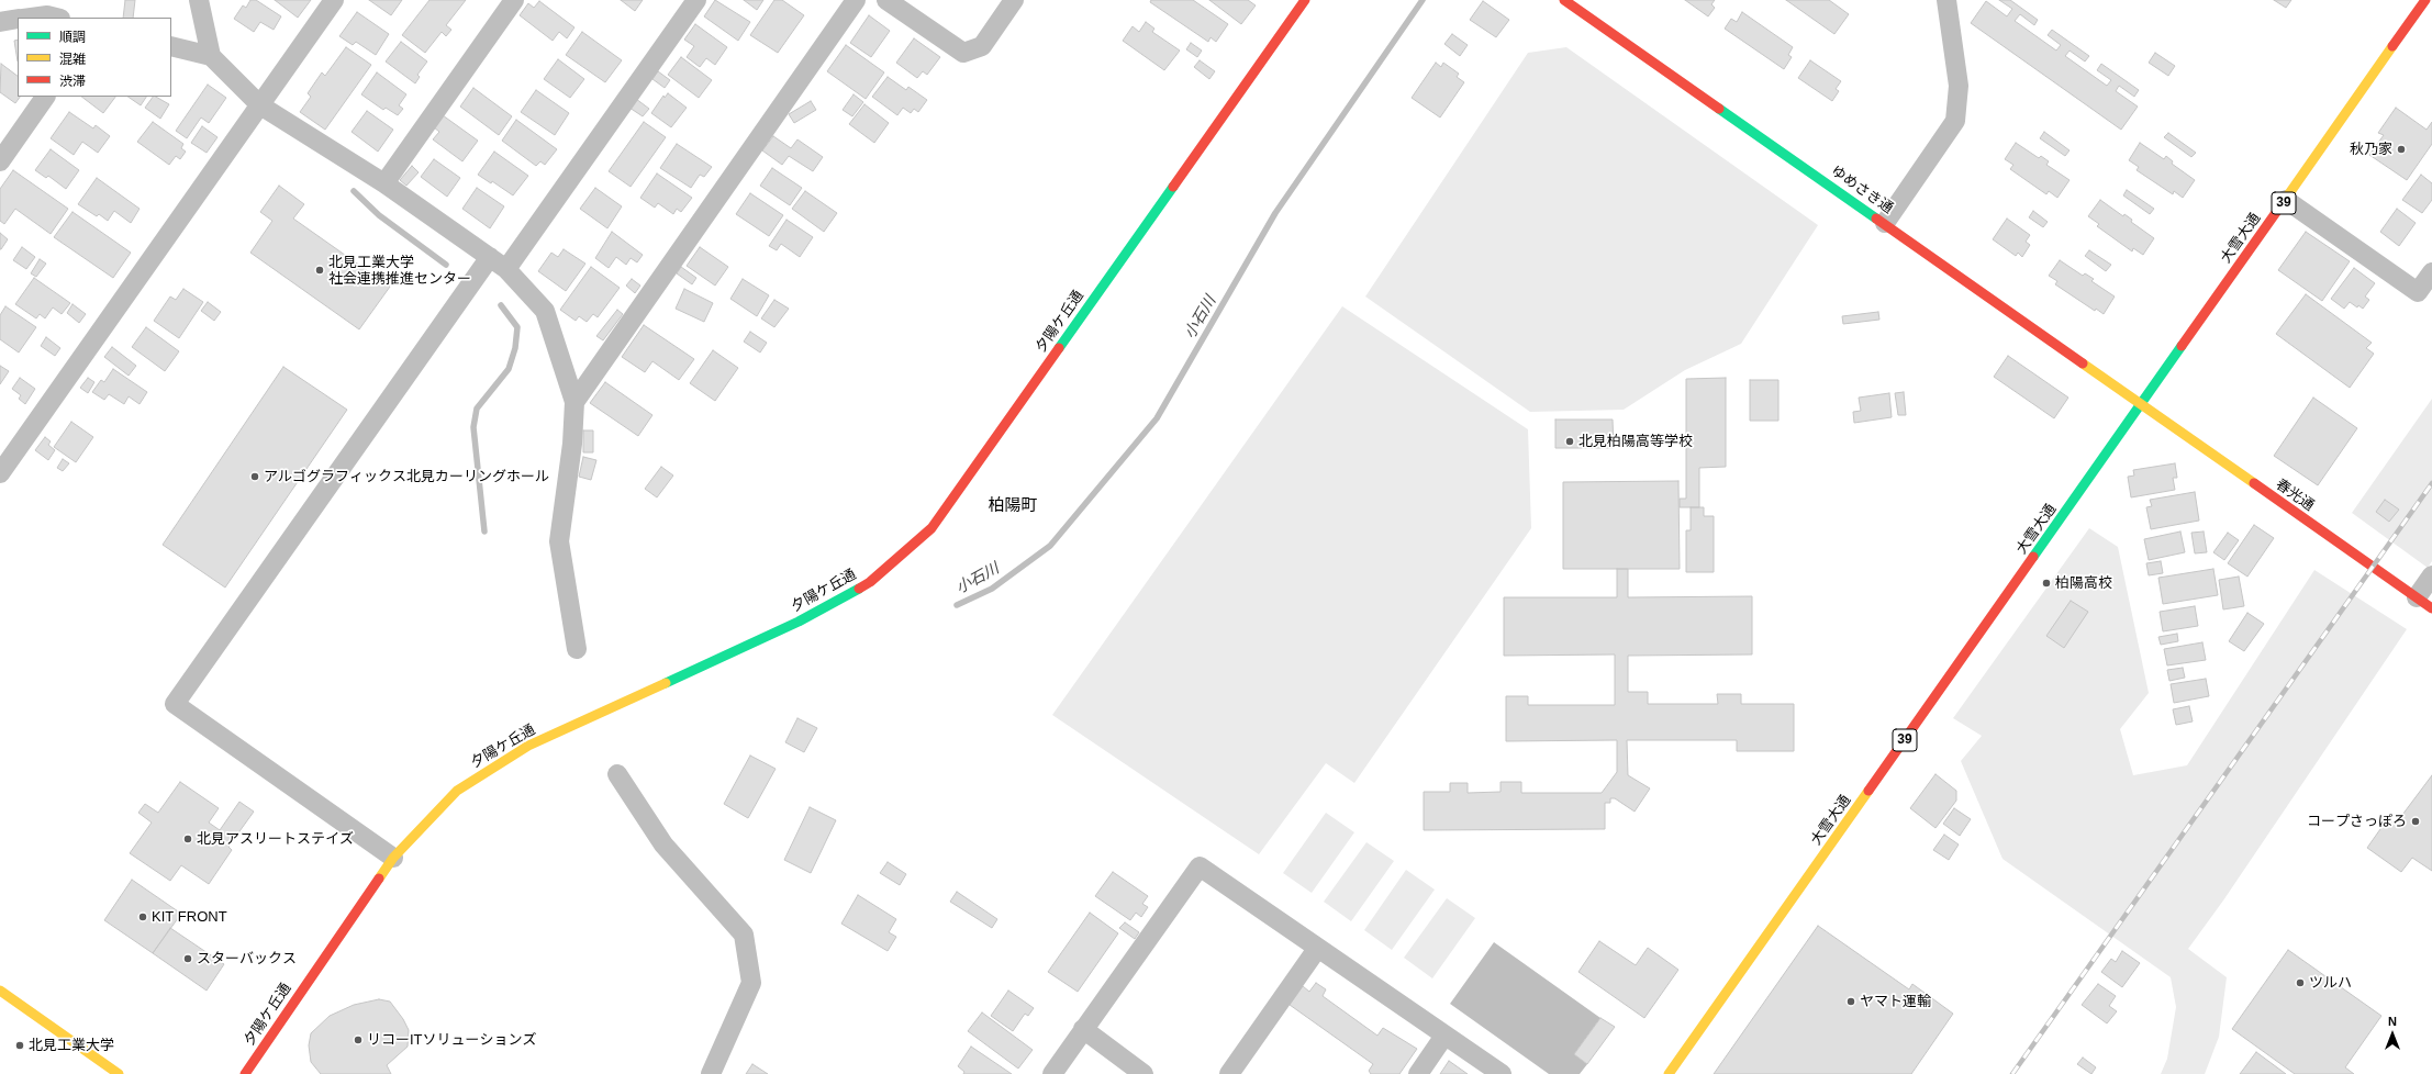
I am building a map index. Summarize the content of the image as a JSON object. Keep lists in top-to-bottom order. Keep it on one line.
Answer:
{"streets":{"main road":["ゆめさき通","39","大雪大通","夕陽ケ丘通","春光通"]},"crossings":[["ゆめさき通","大雪大通"],["ゆめさき通","春光通"],["大雪大通","春光通"]],"districts":["柏陽町"],"water":["小石川"],"places":["秋乃家","北見工業大学 社会連携推進センター","北見柏陽高等学校","アルゴグラフィックス北見カーリングホール","柏陽高校","コープさっぽろ","北見アスリートステイズ","KIT FRONT","スターバックス","ツルハ","ヤマト運輸","リコーITソリューションズ","北見工業大学"],"legend":["順調","混雑","渋滞"],"north":"top"}
